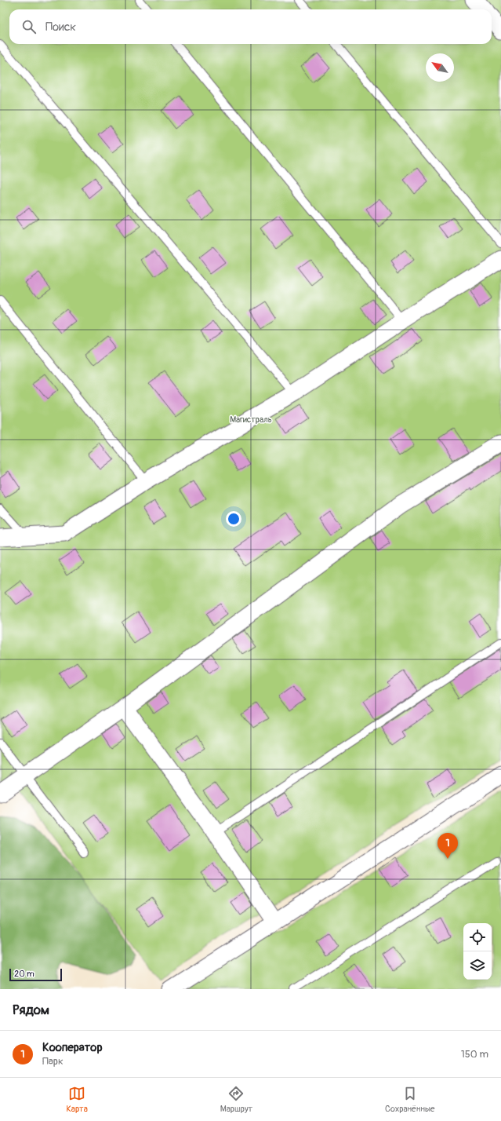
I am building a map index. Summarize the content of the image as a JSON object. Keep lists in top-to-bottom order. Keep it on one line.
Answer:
{"parks":["Магистраль"],"scale_bar":"20 m","north":"top left","page":{"search":"Поиск","pins":"1","scale":"20 m","heading":"Рядом","list":[{"mark":"1","name":"Кооператор","note":"Парк","value":"150 m"}],"nav":["Карта","Маршрут","Сохранённые"]}}
